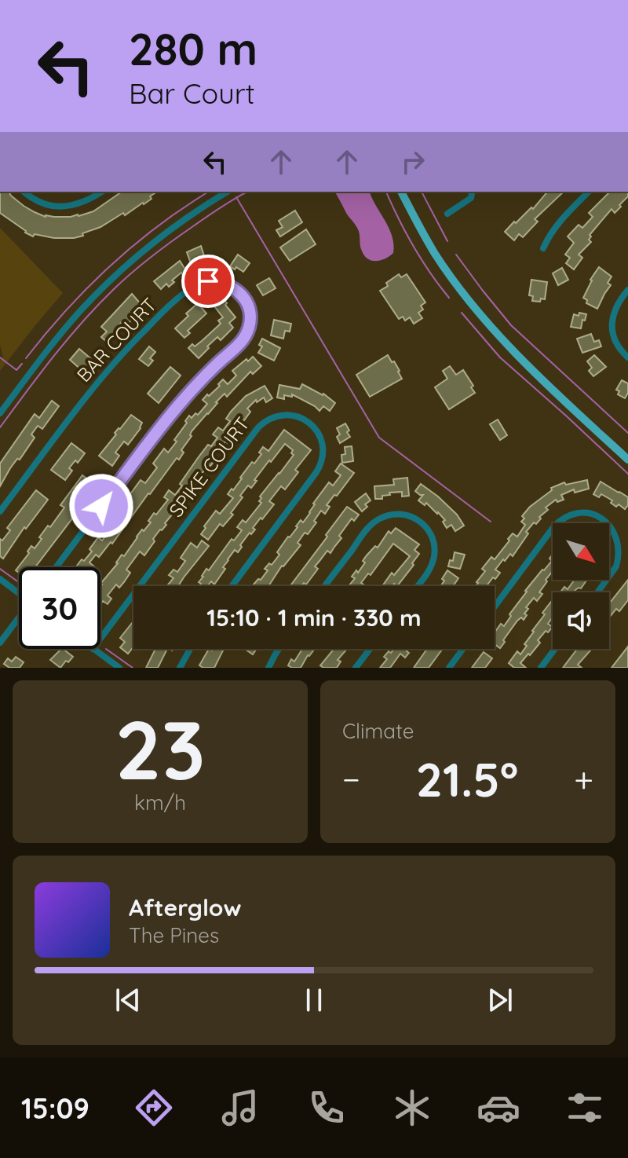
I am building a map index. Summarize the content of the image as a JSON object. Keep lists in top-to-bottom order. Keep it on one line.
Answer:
{"streets":{"street":["BAR COURT","SPIKE COURT"]},"north":"bottom right","page":{"turn":["280 m","Bar Court"],"limit":"30","trip":"15:10 · 1 min · 330 m","tile":[["23","km/h"],"Climate"],"heat":["−","21.5°","+"],"song":["Afterglow","The Pines"],"tabs":"15:09"}}
